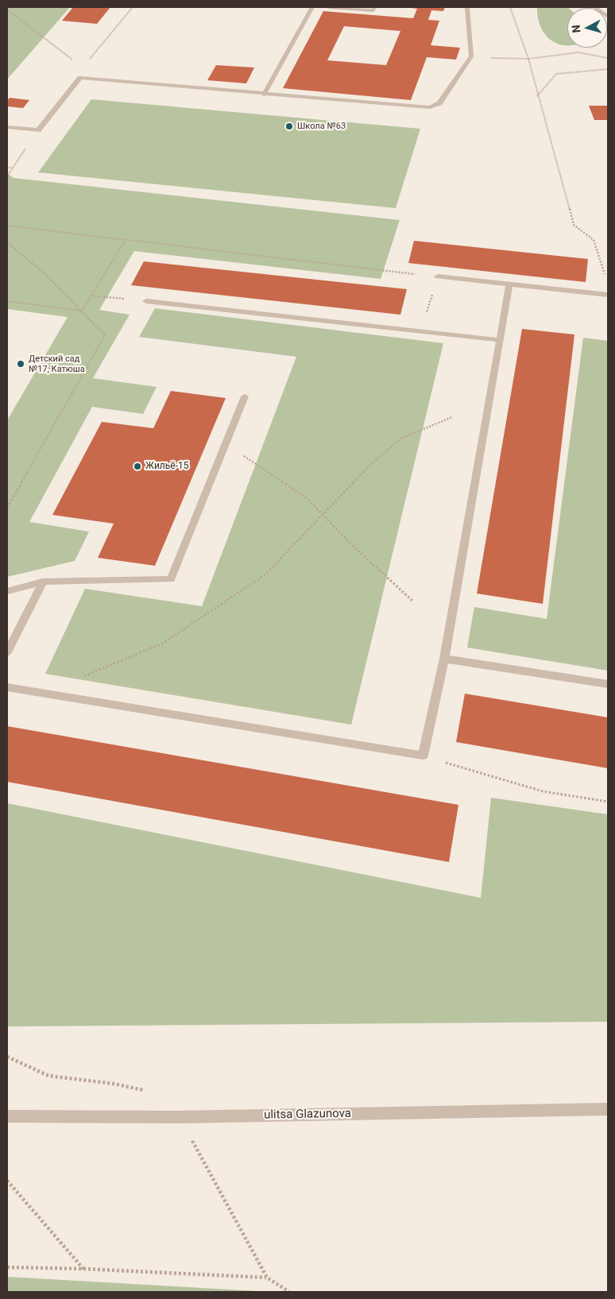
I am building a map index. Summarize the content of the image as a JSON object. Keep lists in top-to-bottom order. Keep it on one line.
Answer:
{"streets":{"street":["ulitsa Glazunova"]},"places":["Школа №63","Детский сад №17, Катюша","Жильё-15"],"north":"left"}
